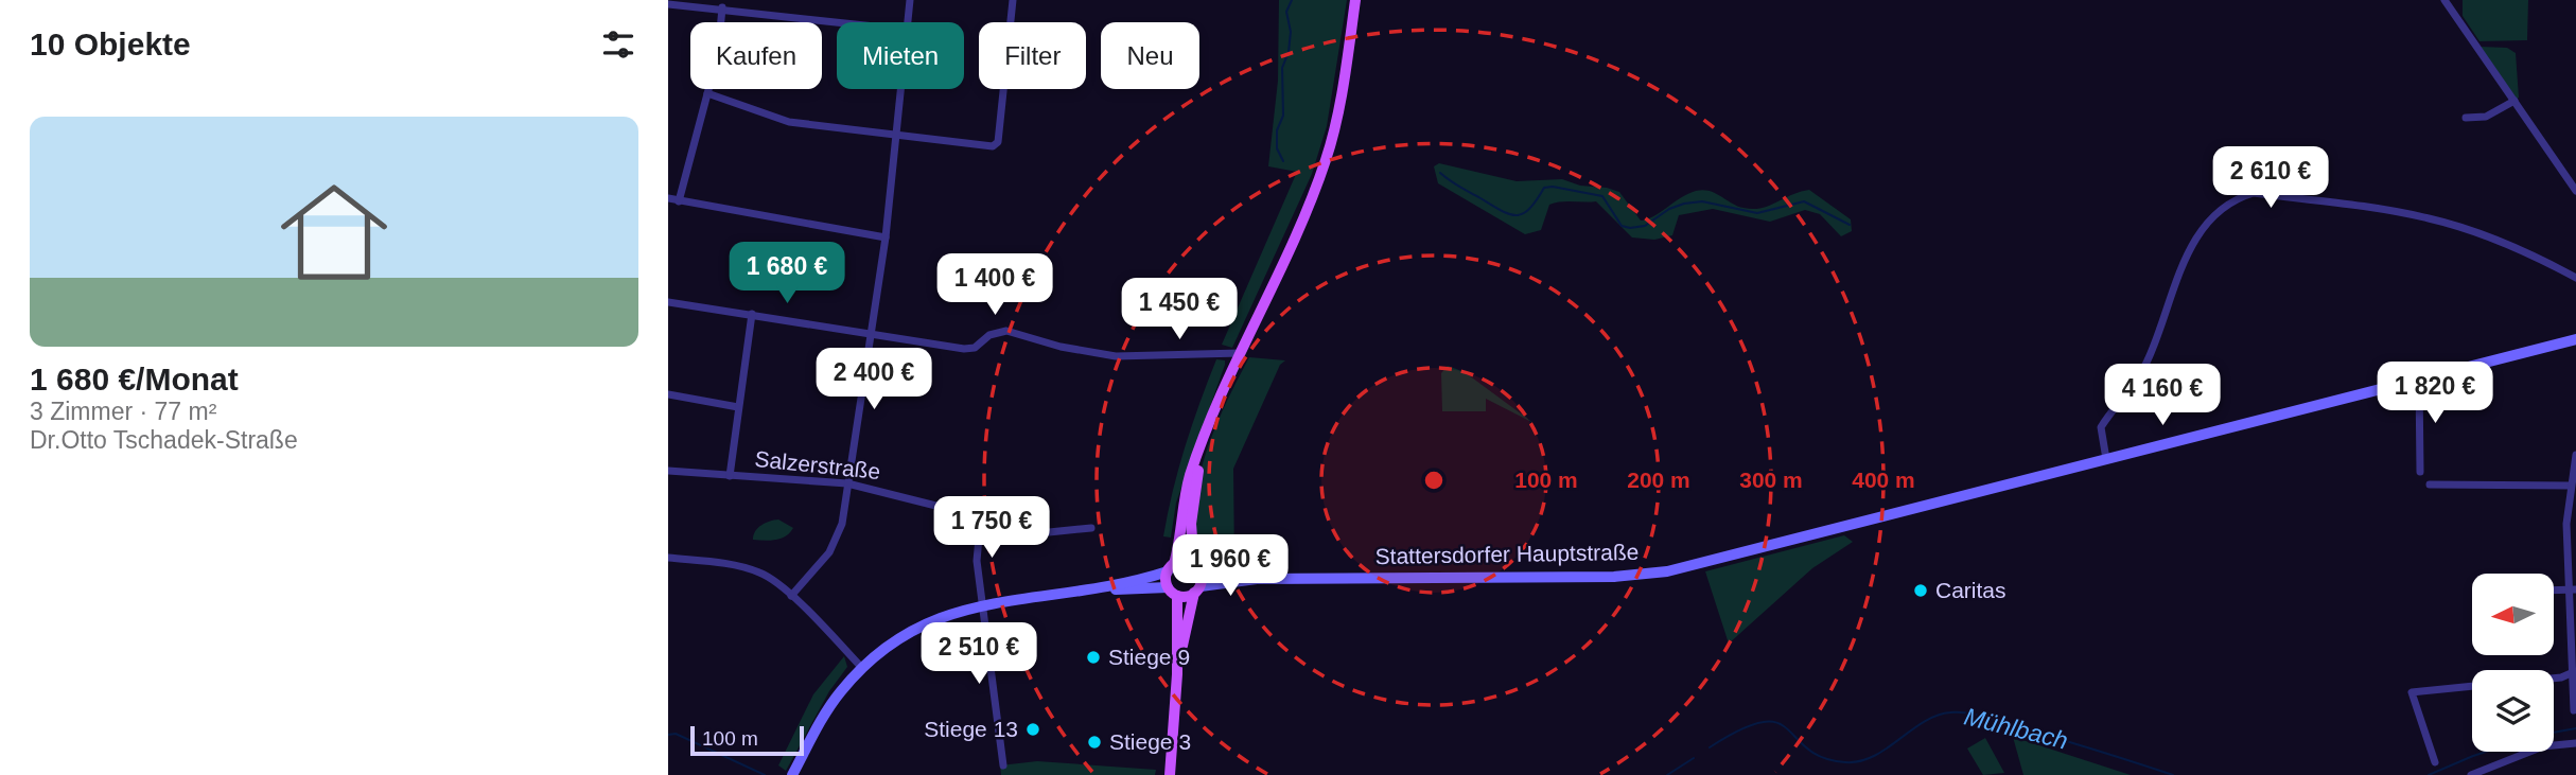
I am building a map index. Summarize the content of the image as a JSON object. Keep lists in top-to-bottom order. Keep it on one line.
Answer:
{"streets":{"main road":["Stattersdorfer Hauptstraße"],"street":["Salzerstraße"]},"water":["Mühlbach"],"places":["Caritas","Stiege 9","Stiege 13","Stiege 3"],"scale_bar":"100 m","north":"left","page":{"heading":"10 Objekte","chip":["Kaufen","Mieten","Filter","Neu"],"list":[{"name":"1 680 €/Monat","note":"3 Zimmer · 77 m² · Dr.Otto Tschadek-Straße"}],"price":["2 610 €","1 680 €","1 400 €","1 450 €","2 400 €","1 820 €","4 160 €","1 750 €","1 960 €","2 510 €"],"scale":"100 m"},"rings":["100 m","200 m","300 m","400 m"]}
